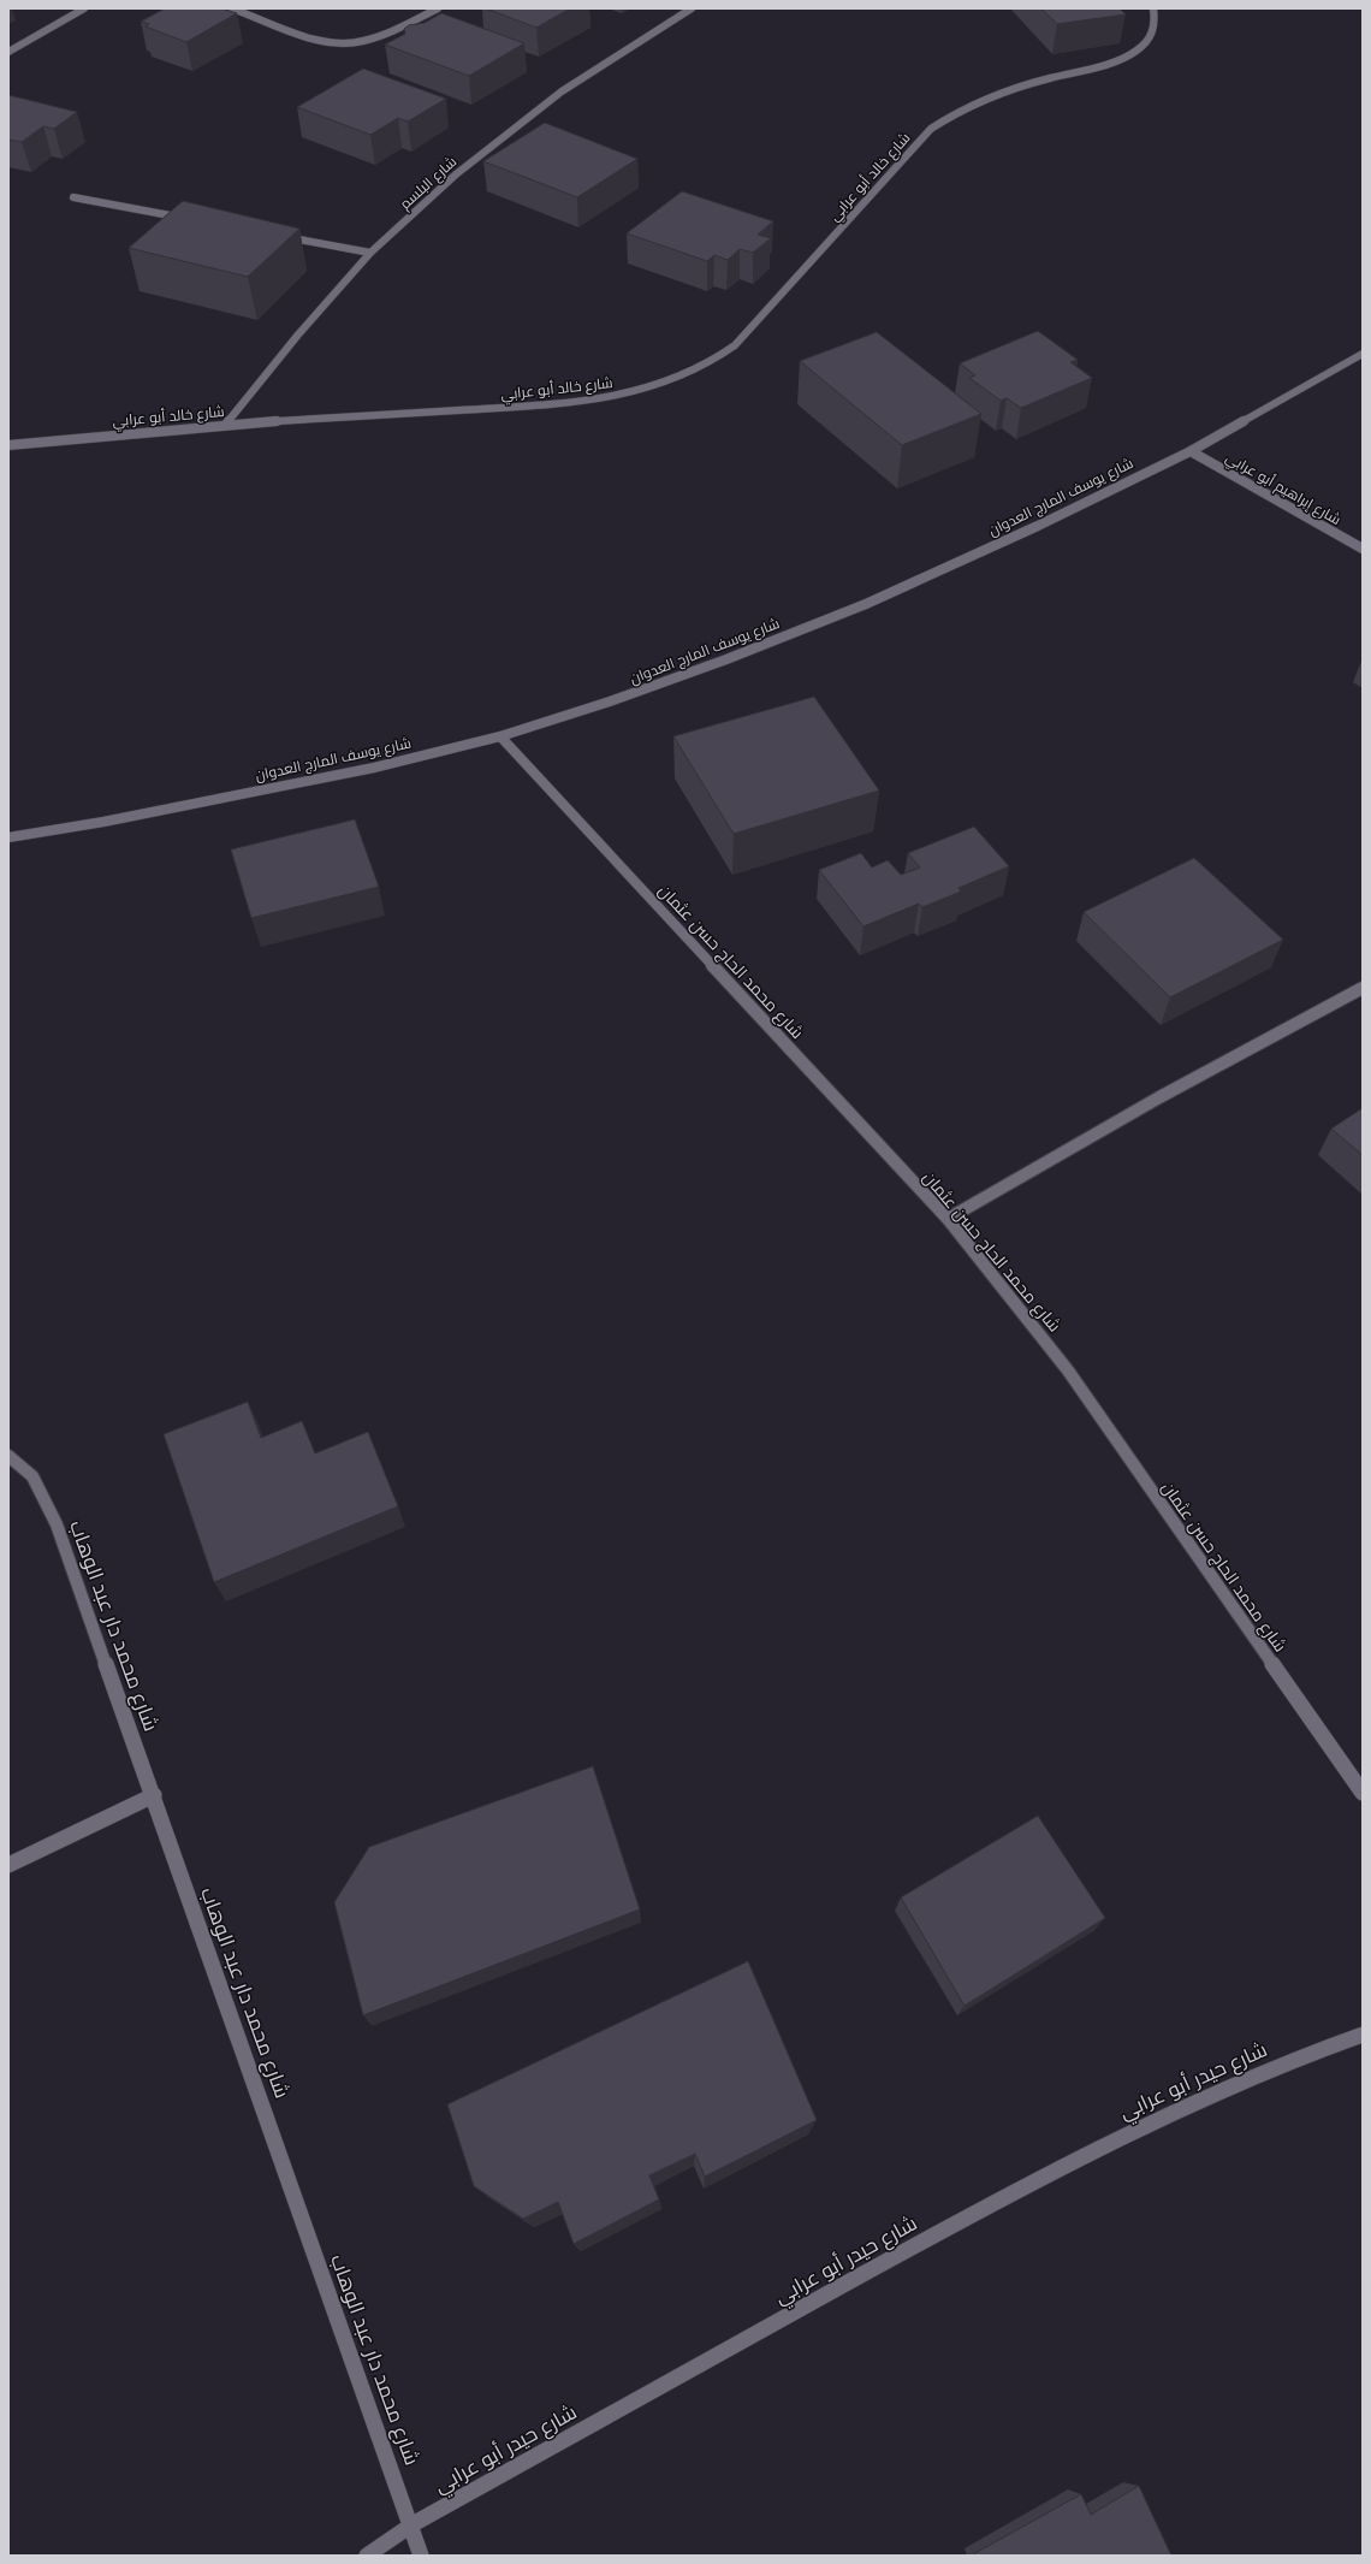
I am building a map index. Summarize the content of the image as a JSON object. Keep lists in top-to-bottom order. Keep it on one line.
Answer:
{"streets":{"street":["شارع خالد أبو عرابي","شارع البلسم","شارع إبراهيم أبو عرابي","شارع يوسف المارج العدوان","شارع محمد الحاج حسن عثمان","شارع محمد دار عبد الوهاب","شارع حيدر أبو عرابي"]},"crossings":[["شارع خالد أبو عرابي","شارع البلسم"],["شارع إبراهيم أبو عرابي","شارع يوسف المارج العدوان"],["شارع يوسف المارج العدوان","شارع محمد الحاج حسن عثمان"],["شارع محمد دار عبد الوهاب","شارع حيدر أبو عرابي"]]}
